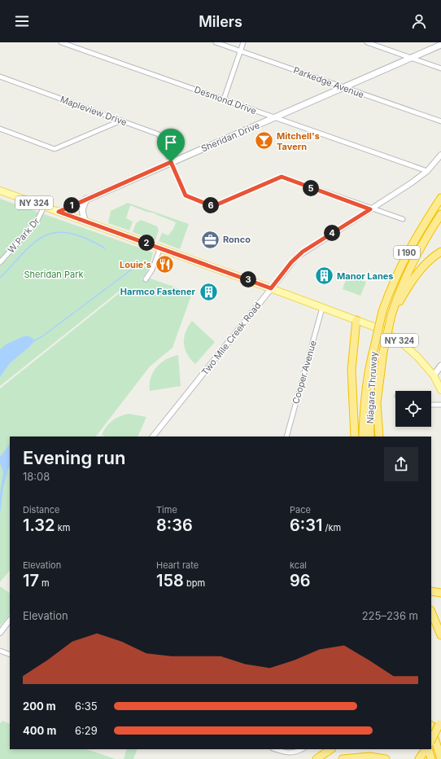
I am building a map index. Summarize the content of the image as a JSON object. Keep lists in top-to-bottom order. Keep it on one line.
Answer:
{"streets":{"highway":["I 190","Niagara Thruway"],"main road":["Sheridan Drive","NY 324"],"street":["Parkedge Avenue","Desmond Drive","Mapleview Drive","W Park Dr","Two Mile Creek Road","Cooper Avenue"]},"crossings":[["Parkedge Avenue","Sheridan Drive"],["Desmond Drive","Sheridan Drive"],["Desmond Drive","Two Mile Creek Road"],["Mapleview Drive","Sheridan Drive"],["Mapleview Drive","Two Mile Creek Road"],["Sheridan Drive","NY 324"],["NY 324","W Park Dr"],["NY 324","Two Mile Creek Road"],["NY 324","Cooper Avenue"]],"parks":["Sheridan Park"],"places":{"bar":["Mitchell's Tavern"],"office":["Ronco"],"restaurant":["Louie's"],"building":["Manor Lanes","Harmco Fastener"]},"page":{"header":"Milers","pins":["5","1","6","4","2","3"],"heading":["Evening run","18:08"],"stats":[["Distance","1.32 km"],["Time","8:36"],["Pace","6:31 /km"],["Elevation","17 m"],["Heart rate","158 bpm"],["kcal","96"]],"chart":["Elevation","225–236 m"],"list":[{"name":"200 m","note":"6:35"},{"name":"400 m","note":"6:29"}]}}
